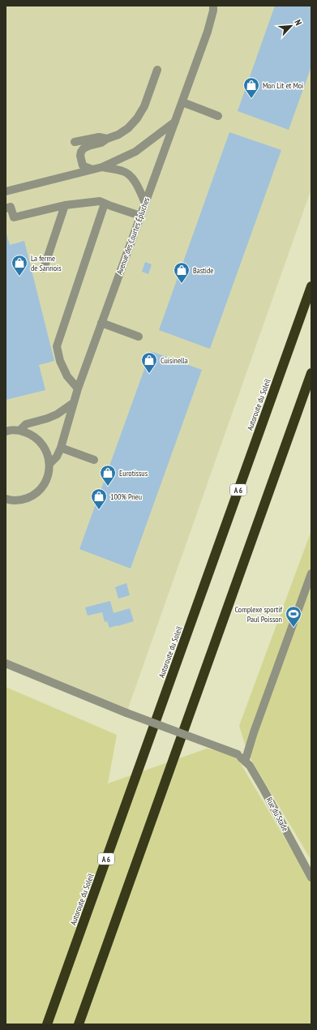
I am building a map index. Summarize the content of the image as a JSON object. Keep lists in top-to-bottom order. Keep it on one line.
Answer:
{"streets":{"highway":["Autoroute du Soleil","A 6"],"street":["Avenue des Courtes Épluches","Rue du Stade"]},"places":{"shop":["Mon Lit et Moi","La ferme de Sannois","Bastide","Cuisinella","Eurotissus","100% Pneu"],"sports":["Complexe sportif Paul Poisson"]},"north":"top right"}
